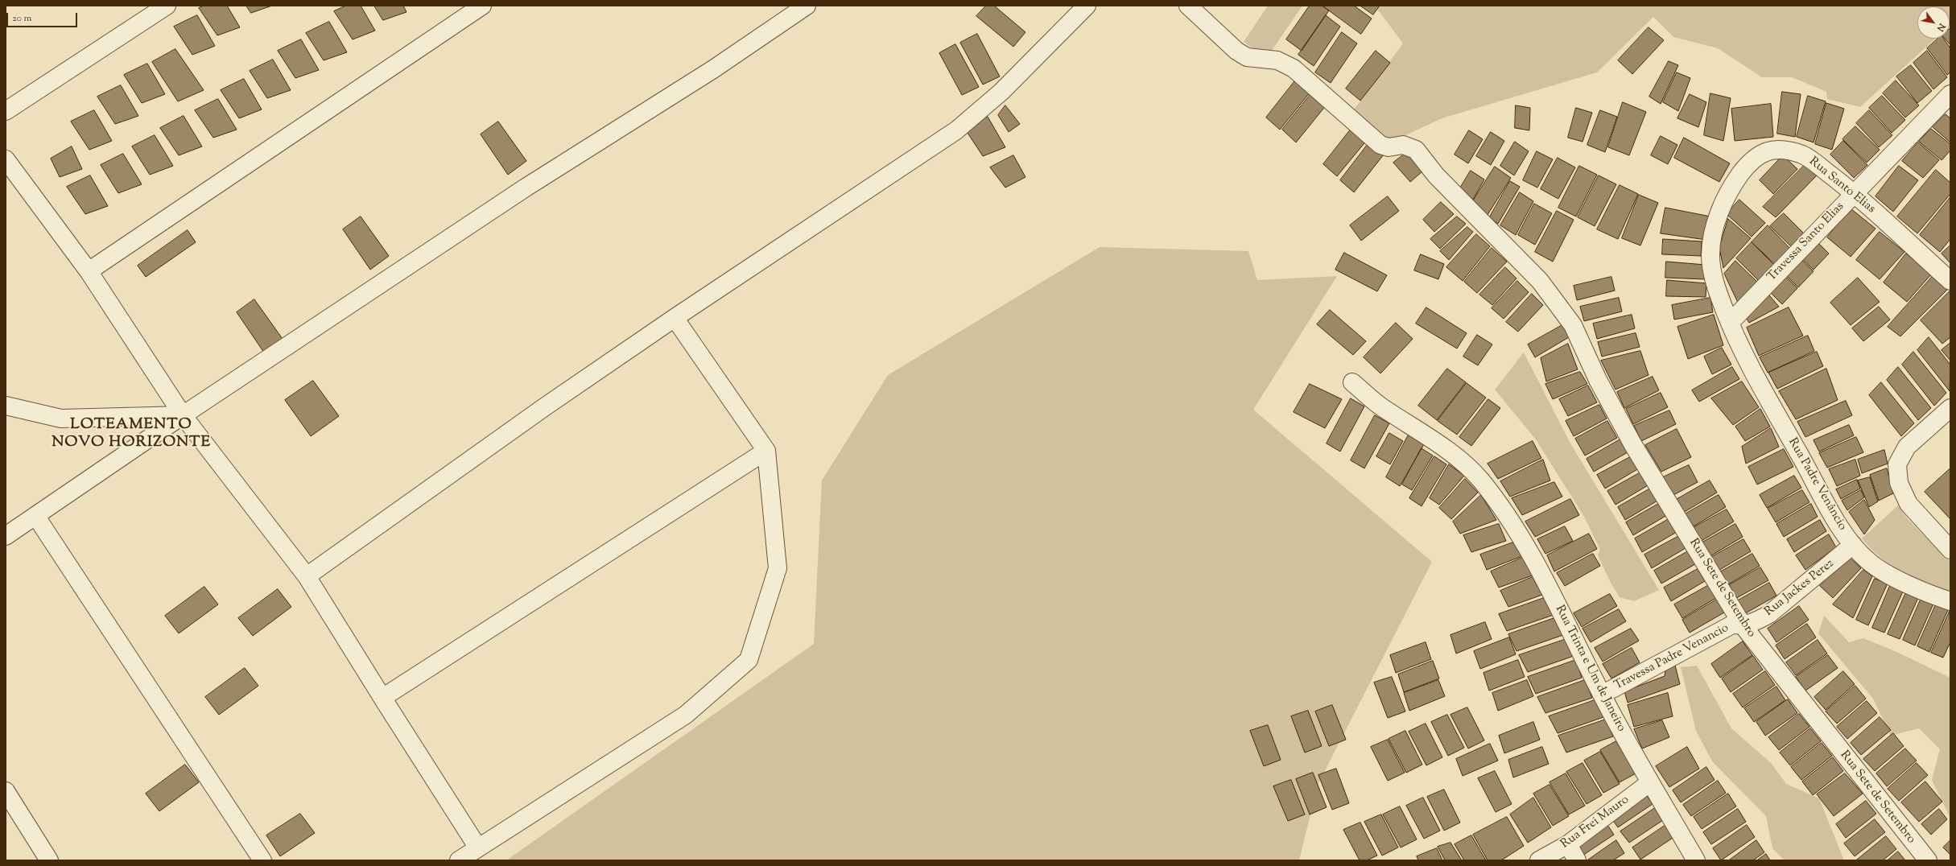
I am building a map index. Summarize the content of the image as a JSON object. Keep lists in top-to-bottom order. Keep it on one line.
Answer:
{"streets":{"street":["Rua Santo Elias","Travessa Santo Elias","Rua Padre Venâncio","Rua Sete de Setembro","Rua Jackes Perez","Travessa Padre Venancio","Rua Trinta e Um de Janeiro","Rua Frei Mauro"]},"crossings":[["Rua Santo Elias","Travessa Santo Elias"],["Rua Santo Elias","Rua Padre Venâncio"],["Travessa Santo Elias","Rua Padre Venâncio"],["Rua Padre Venâncio","Rua Jackes Perez"],["Rua Sete de Setembro","Rua Jackes Perez"],["Rua Sete de Setembro","Travessa Padre Venancio"],["Rua Jackes Perez","Travessa Padre Venancio"],["Travessa Padre Venancio","Rua Trinta e Um de Janeiro"],["Rua Trinta e Um de Janeiro","Rua Frei Mauro"]],"districts":["LOTEAMENTO NOVO HORIZONTE"],"scale_bar":"20 m","north":"bottom right"}
